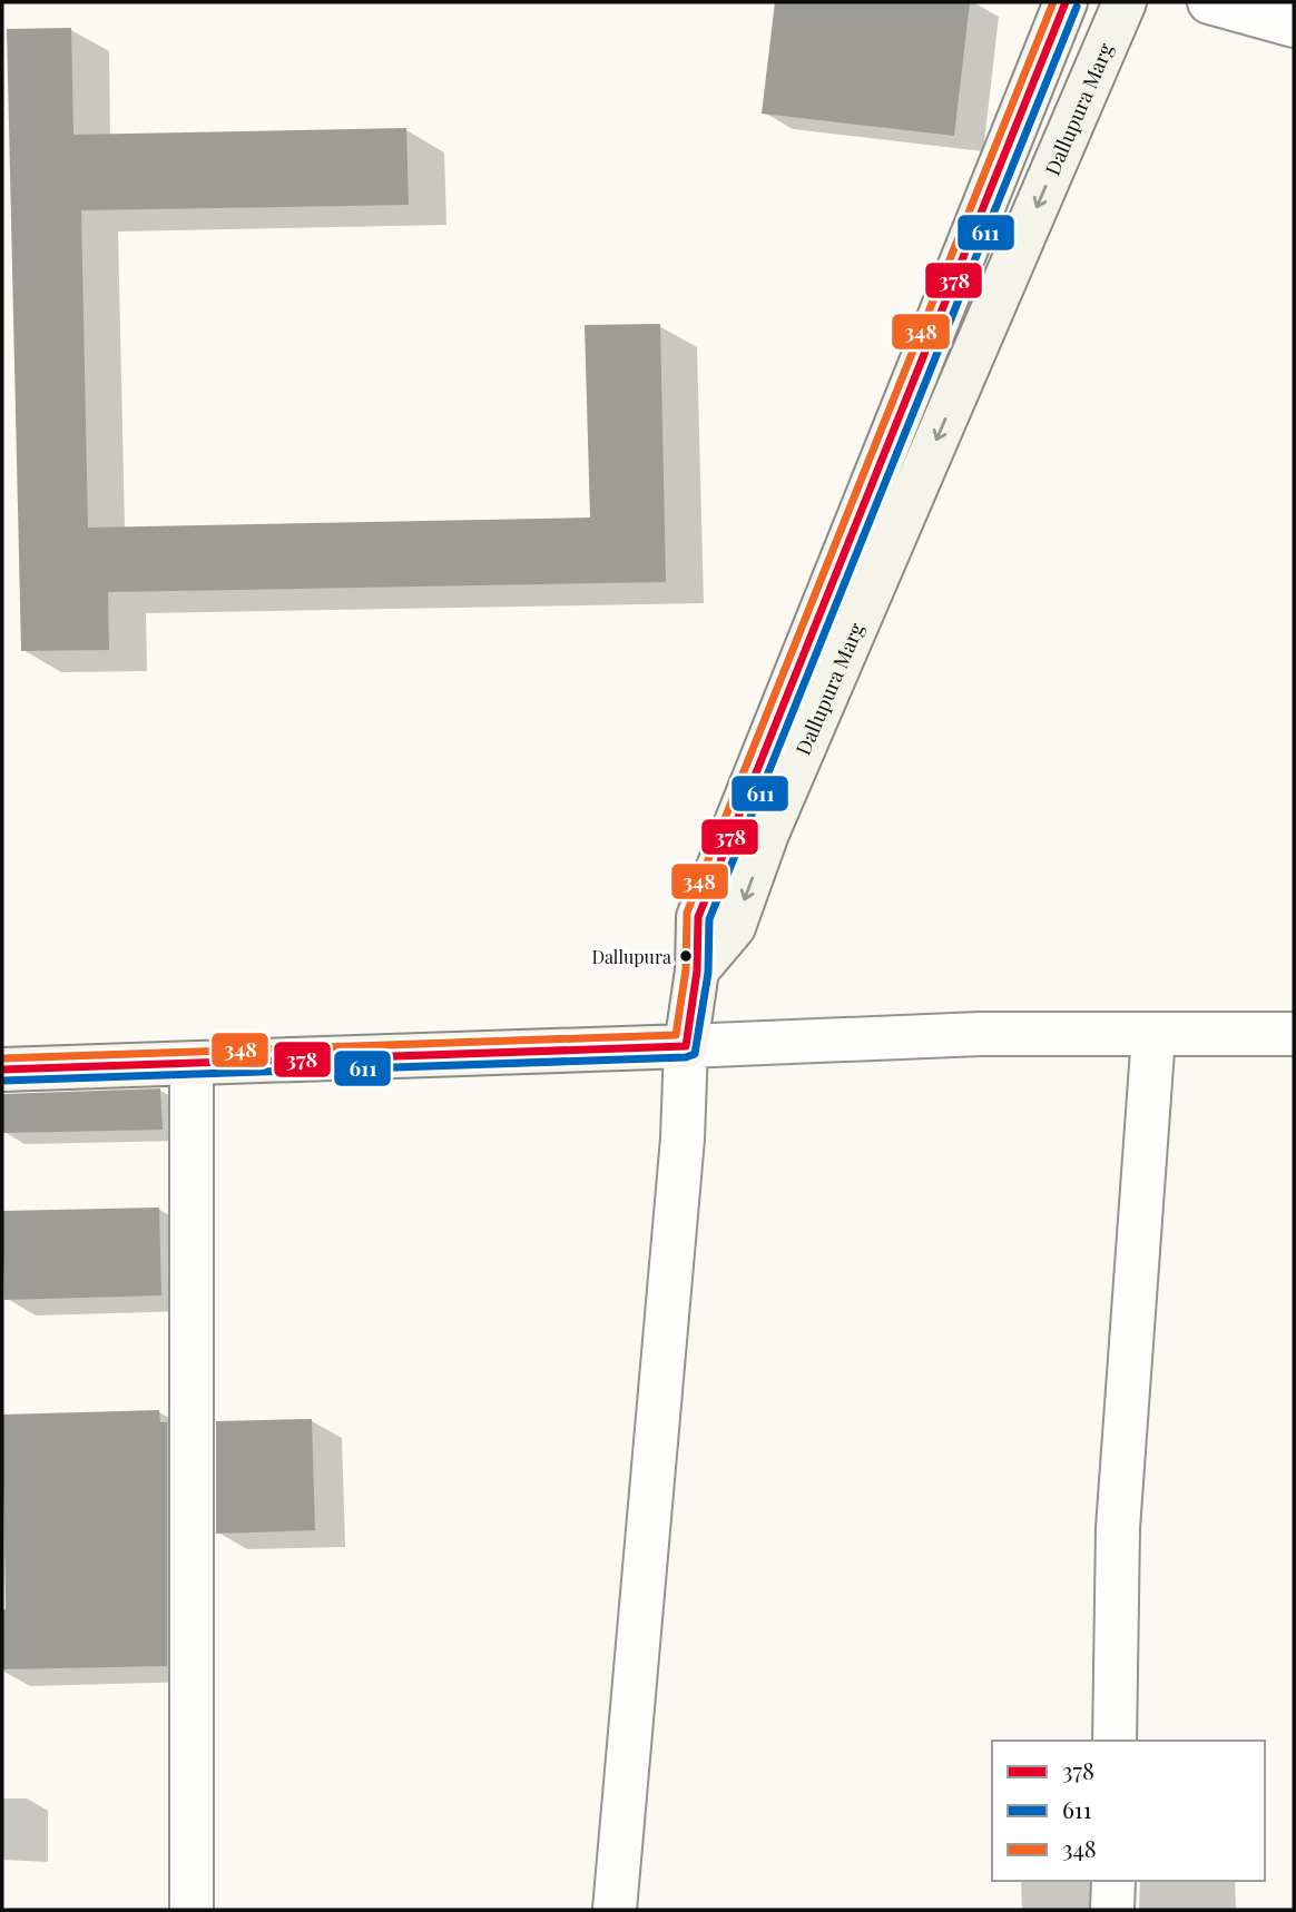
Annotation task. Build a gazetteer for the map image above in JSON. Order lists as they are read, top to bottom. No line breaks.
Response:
{"streets":{"main road":["Dallupura Marg"]},"places":["Dallupura"],"lines":["transit line 378","transit line 348","transit line 611"],"legend":["378","611","348"]}
